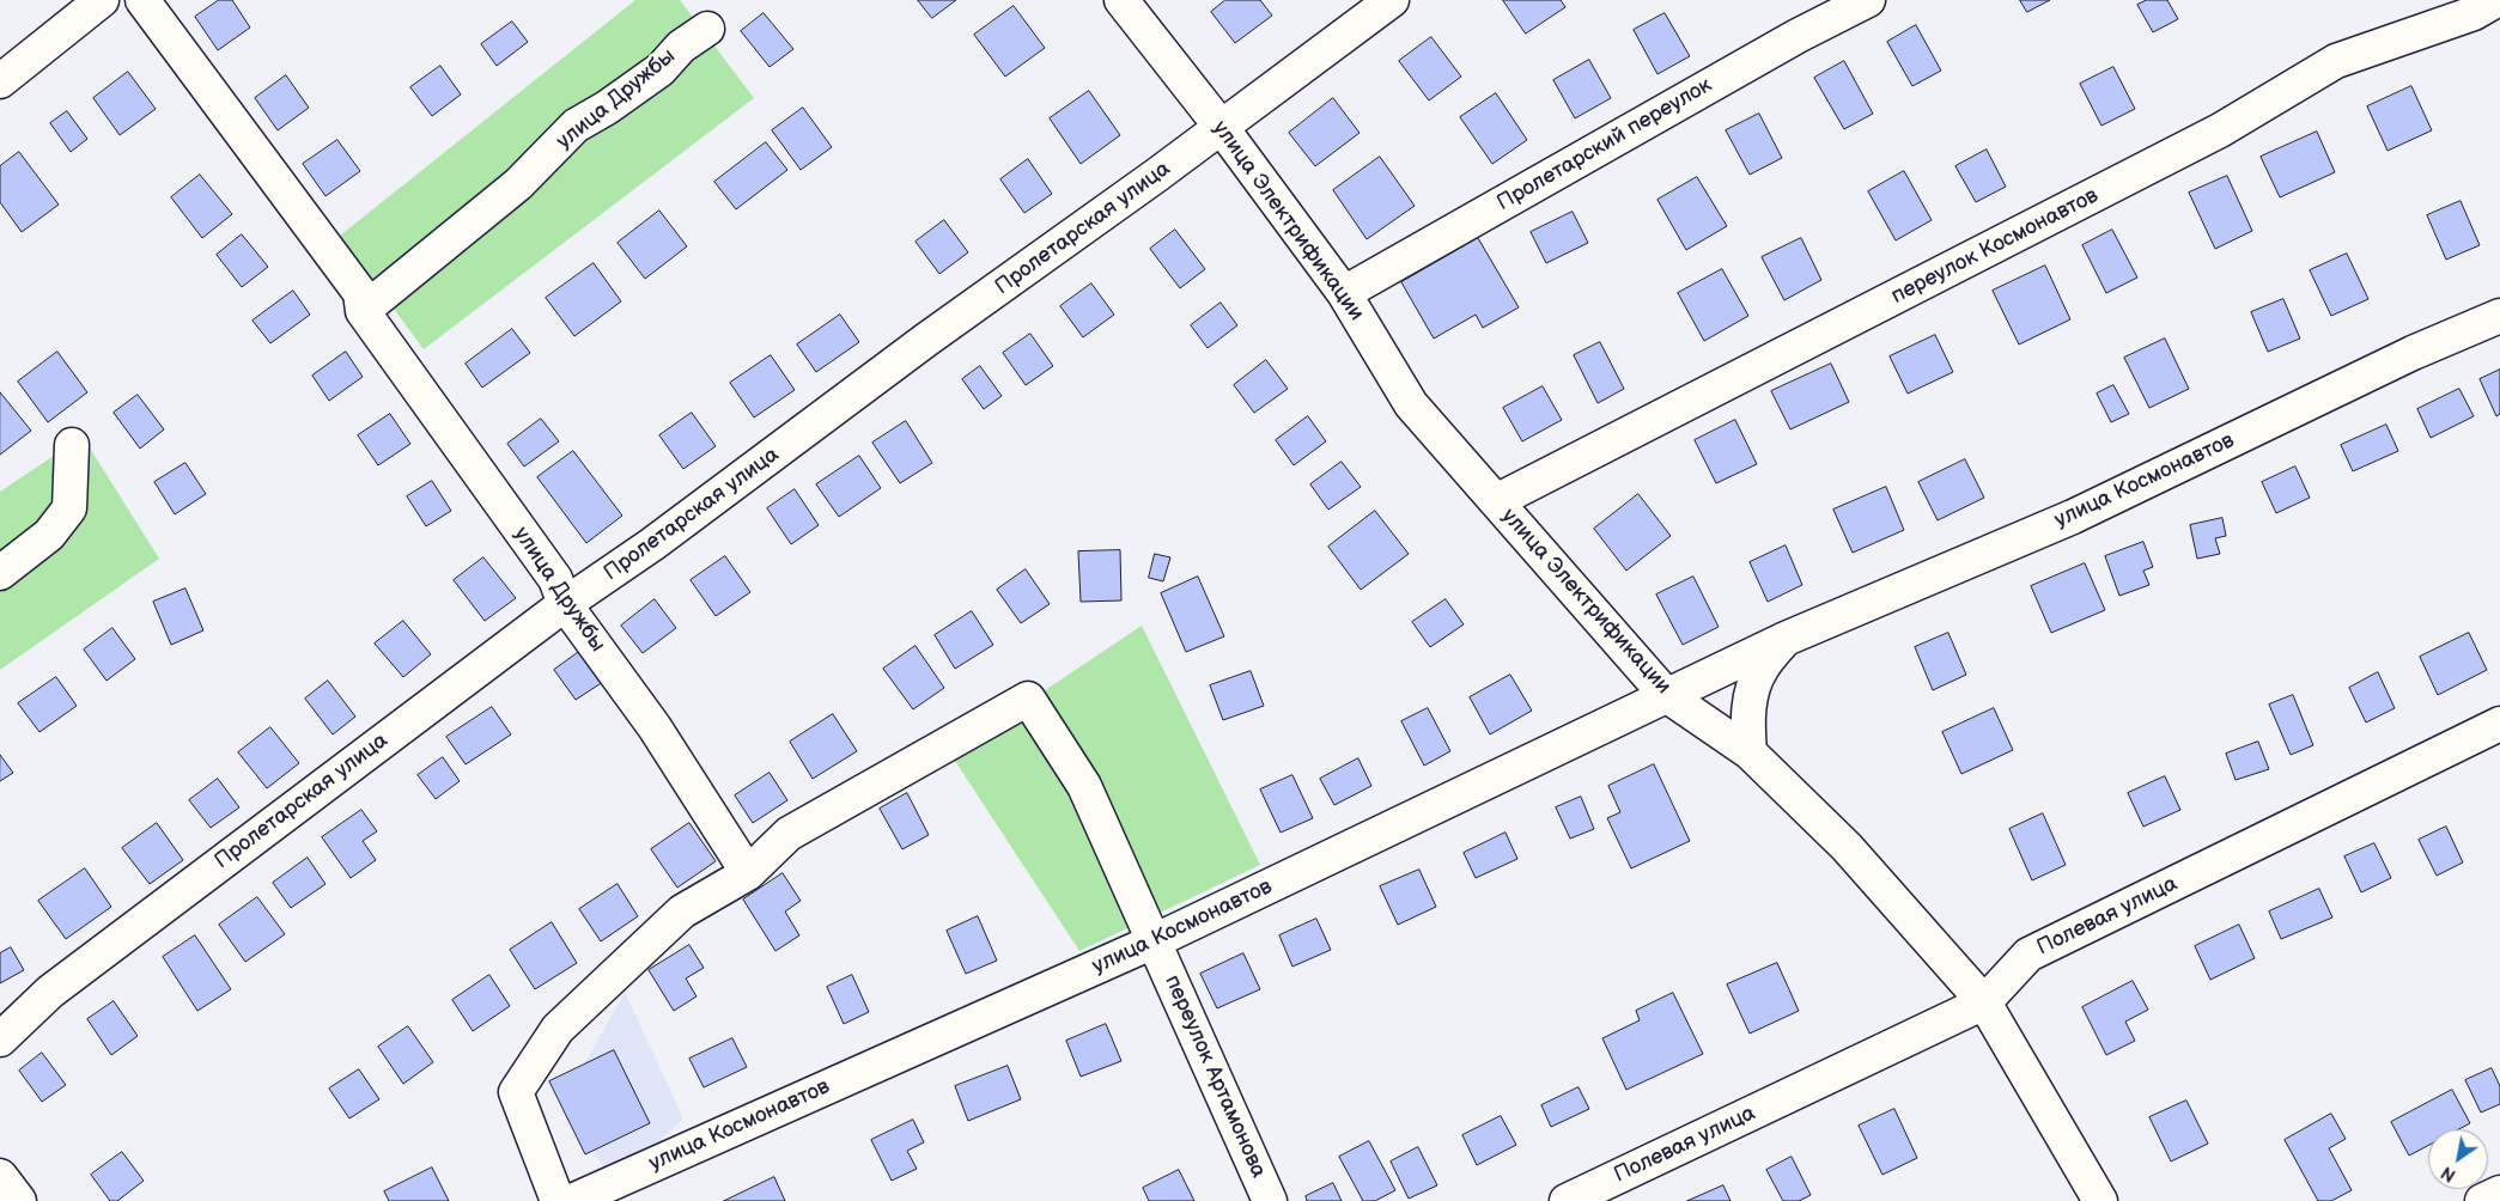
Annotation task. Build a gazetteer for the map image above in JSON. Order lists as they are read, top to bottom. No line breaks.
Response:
{"streets":{"street":["улица Дружбы","Пролетарский переулок","улица Электрификации","Пролетарская улица","переулок Космонавтов","улица Космонавтов","Полевая улица","переулок Артамонова"]},"crossings":[["улица Дружбы","Пролетарская улица"],["улица Дружбы","переулок Артамонова"],["Пролетарский переулок","улица Электрификации"],["улица Электрификации","Пролетарская улица"],["улица Электрификации","переулок Космонавтов"],["улица Электрификации","улица Космонавтов"],["улица Электрификации","Полевая улица"],["улица Космонавтов","переулок Артамонова"]],"north":"bottom left"}
